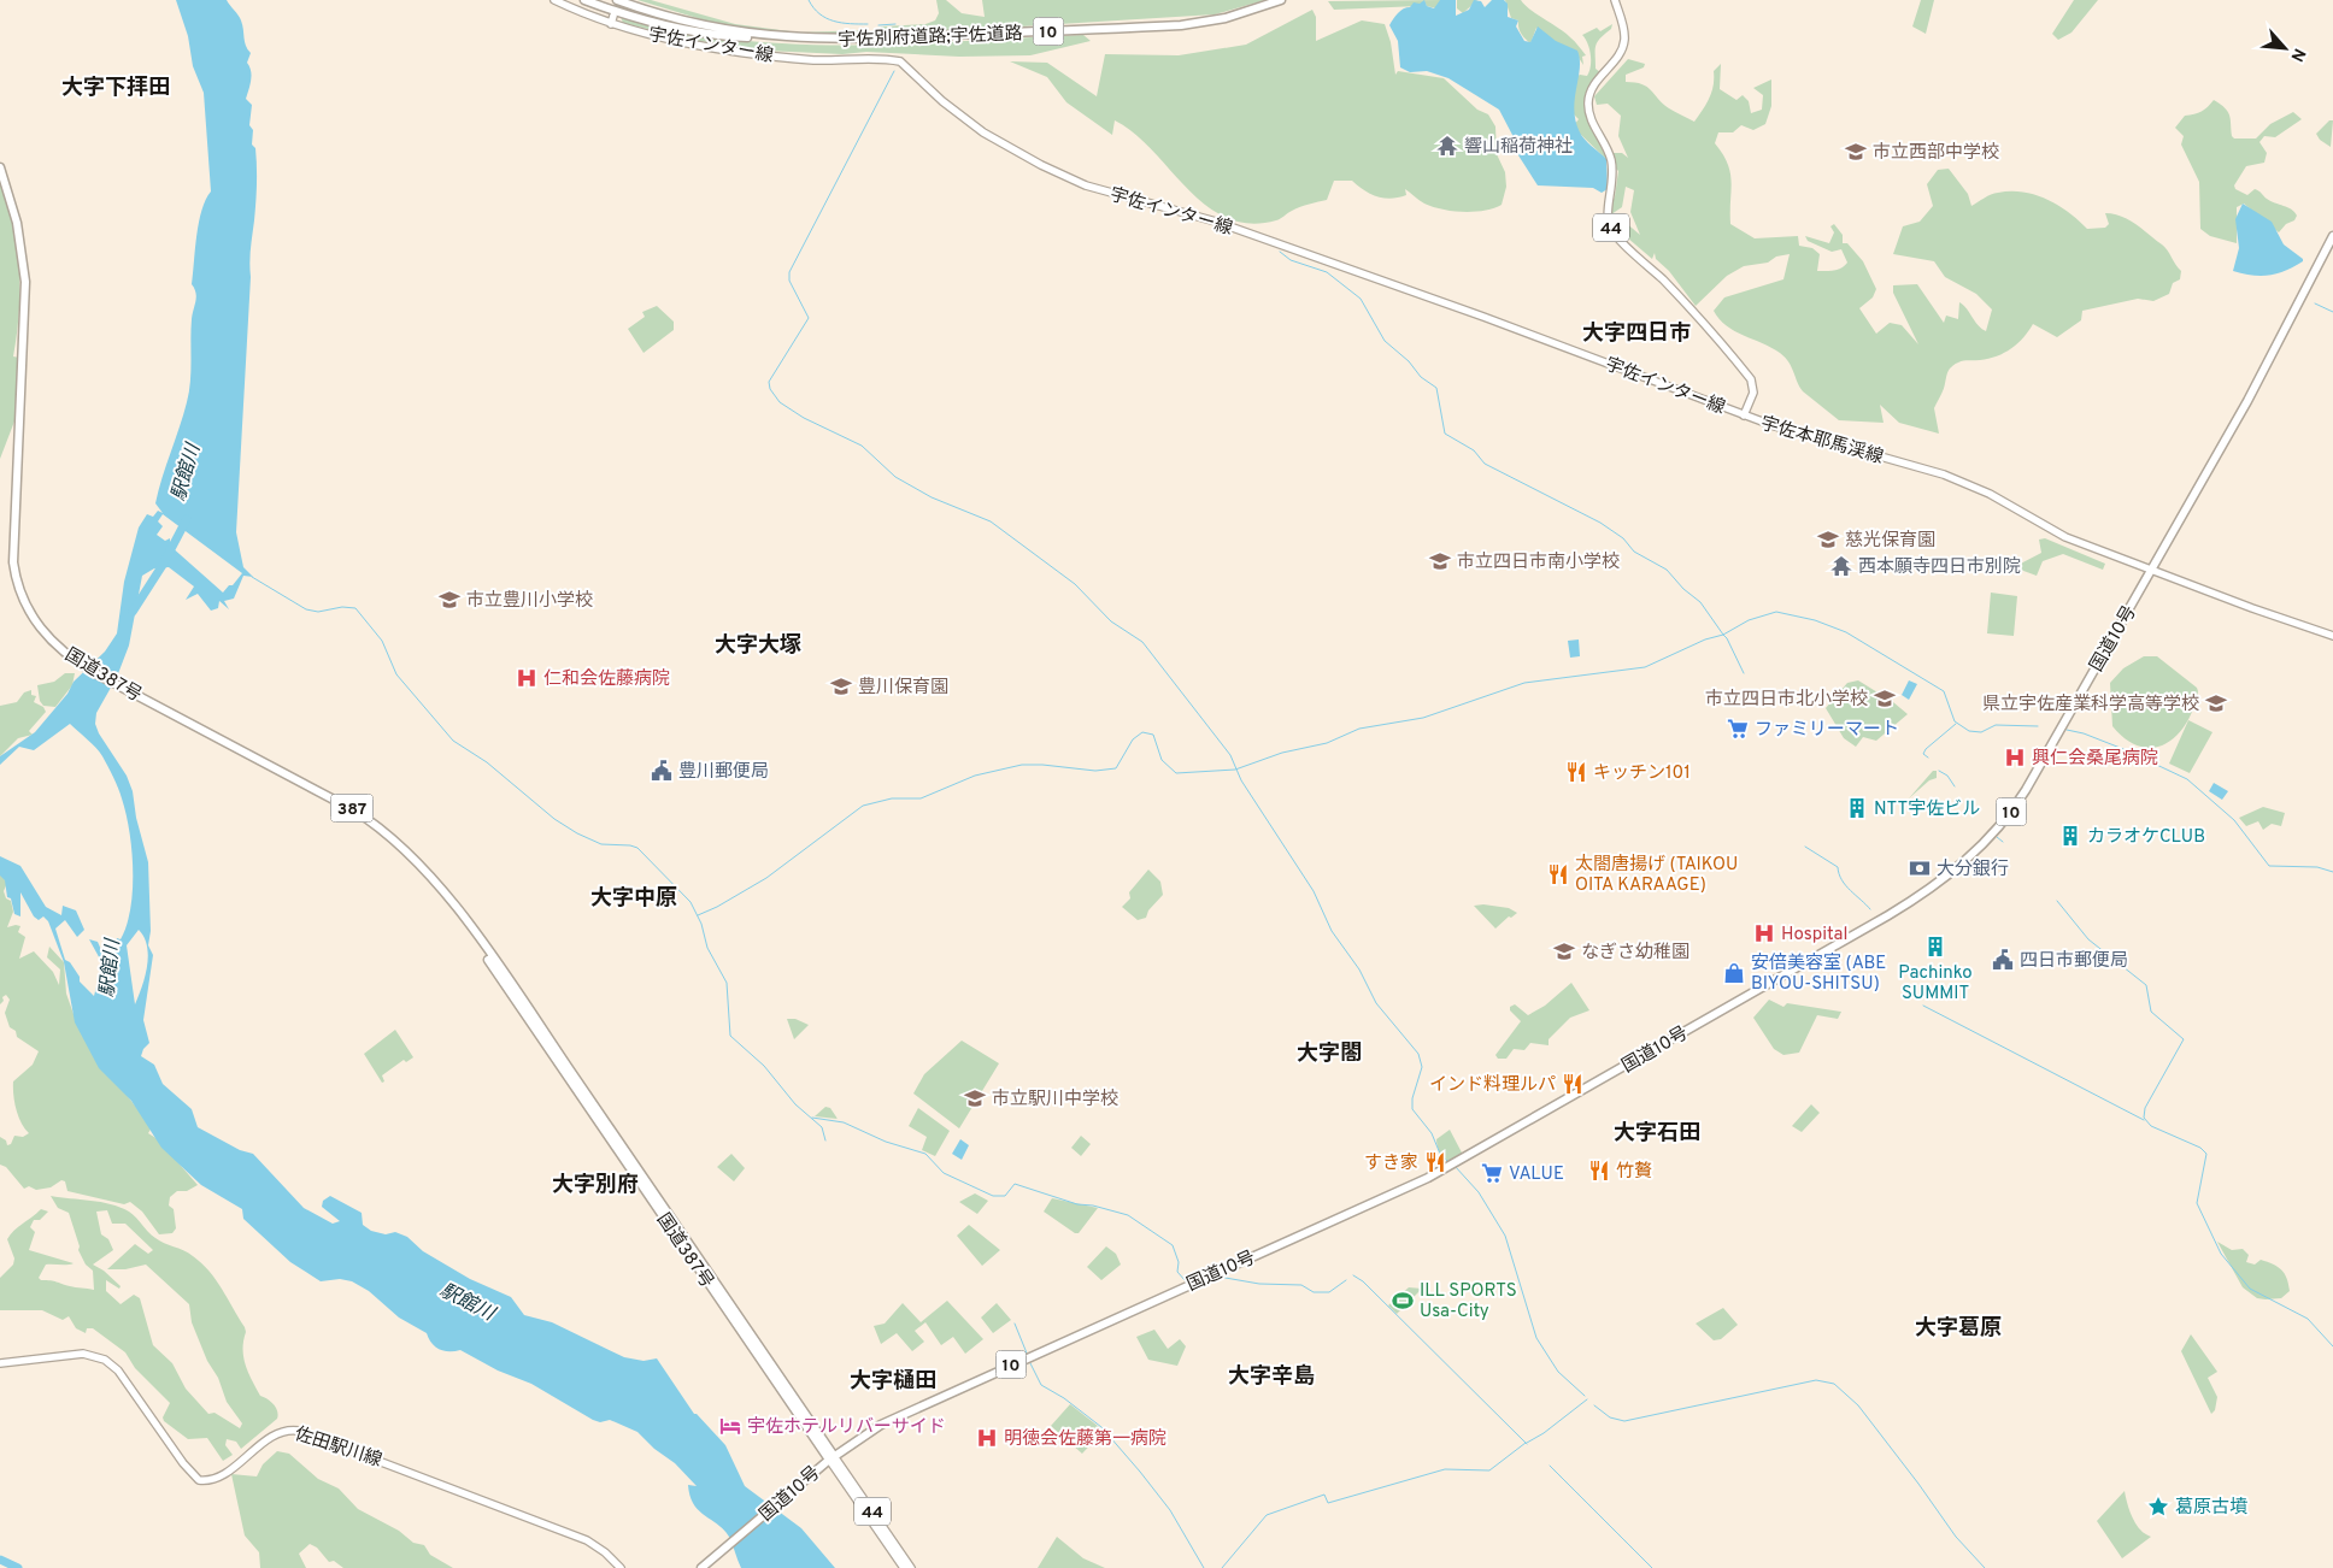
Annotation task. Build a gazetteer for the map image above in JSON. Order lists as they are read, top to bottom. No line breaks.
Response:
{"streets":{"highway":["10","宇佐別府道路;宇佐道路","国道10号","国道387号","387"],"main road":["宇佐インター線","44","宇佐本耶馬渓線","佐田駅川線"]},"crossings":[["宇佐インター線","宇佐本耶馬渓線"],["44","国道10号"],["44","国道387号"],["宇佐本耶馬渓線","国道10号"],["国道10号","国道387号"]],"districts":["大字下拝田","大字四日市","大字大塚","大字中原","大字閤","大字石田","大字別府","大字葛原","大字辛島","大字樋田"],"water":["駅館川"],"places":{"temple":["響山稲荷神社","西本願寺四日市別院"],"school or university":["市立西部中学校","慈光保育園","市立四日市南小学校","市立豊川小学校","豊川保育園","市立四日市北小学校","県立宇佐産業科学高等学校","なぎさ幼稚園","市立駅川中学校"],"hospital":["仁和会佐藤病院","興仁会桑尾病院","Hospital","明徳会佐藤第一病院"],"supermarket":["ファミリーマート","VALUE"],"public building":["豊川郵便局","四日市郵便局"],"restaurant":["キッチン101","太閤唐揚げ (TAIKOU OITA KARAAGE)","インド料理ルパ","すき家","竹贅"],"building":["NTT宇佐ビル","カラオケCLUB","Pachinko SUMMIT"],"bank":["大分銀行"],"shop":["安倍美容室 (ABE BIYOU-SHITSU)"],"sports":["ILL SPORTS Usa-City"],"hotel":["宇佐ホテルリバーサイド"],"place":["葛原古墳"]},"north":"bottom right"}
